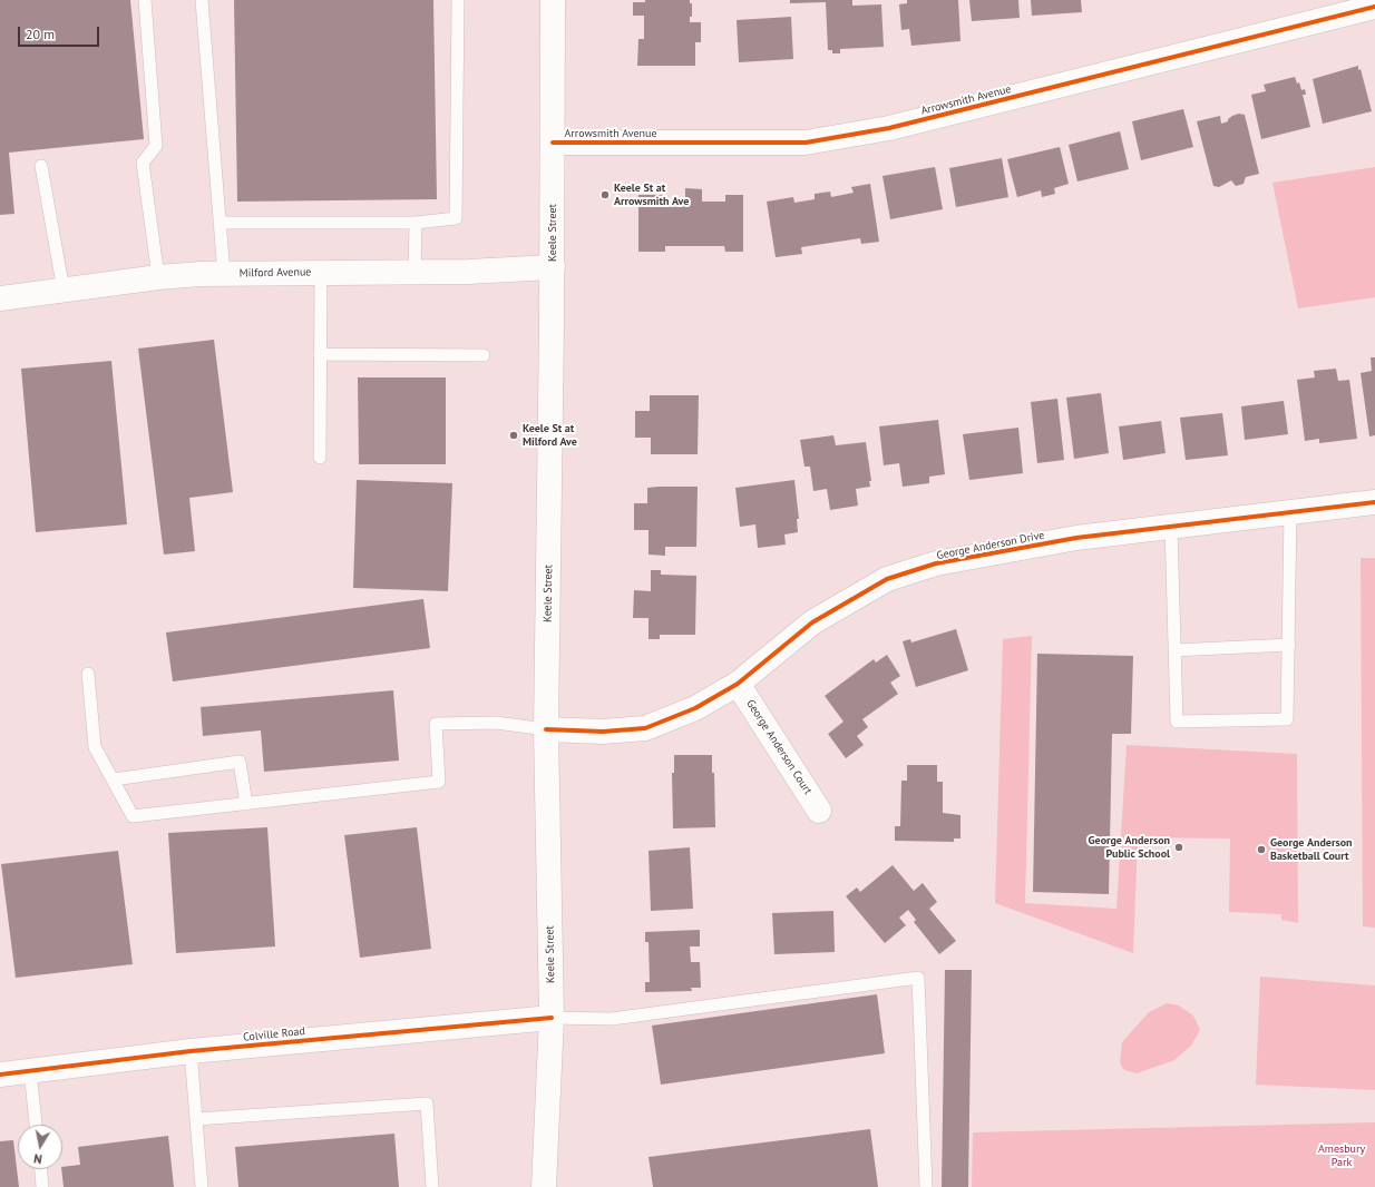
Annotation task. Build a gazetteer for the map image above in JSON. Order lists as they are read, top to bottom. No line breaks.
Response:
{"streets":{"street":["Arrowsmith Avenue","Keele Street","Milford Avenue","George Anderson Drive","George Anderson Court","Colville Road"]},"crossings":[["Arrowsmith Avenue","Keele Street"],["Keele Street","Milford Avenue"],["Keele Street","George Anderson Drive"],["Keele Street","Colville Road"],["George Anderson Drive","George Anderson Court"]],"parks":["Amesbury Park"],"places":["Keele St at Arrowsmith Ave","Keele St at Milford Ave","George Anderson Public School","George Anderson Basketball Court"],"scale_bar":"20 m","north":"bottom"}
